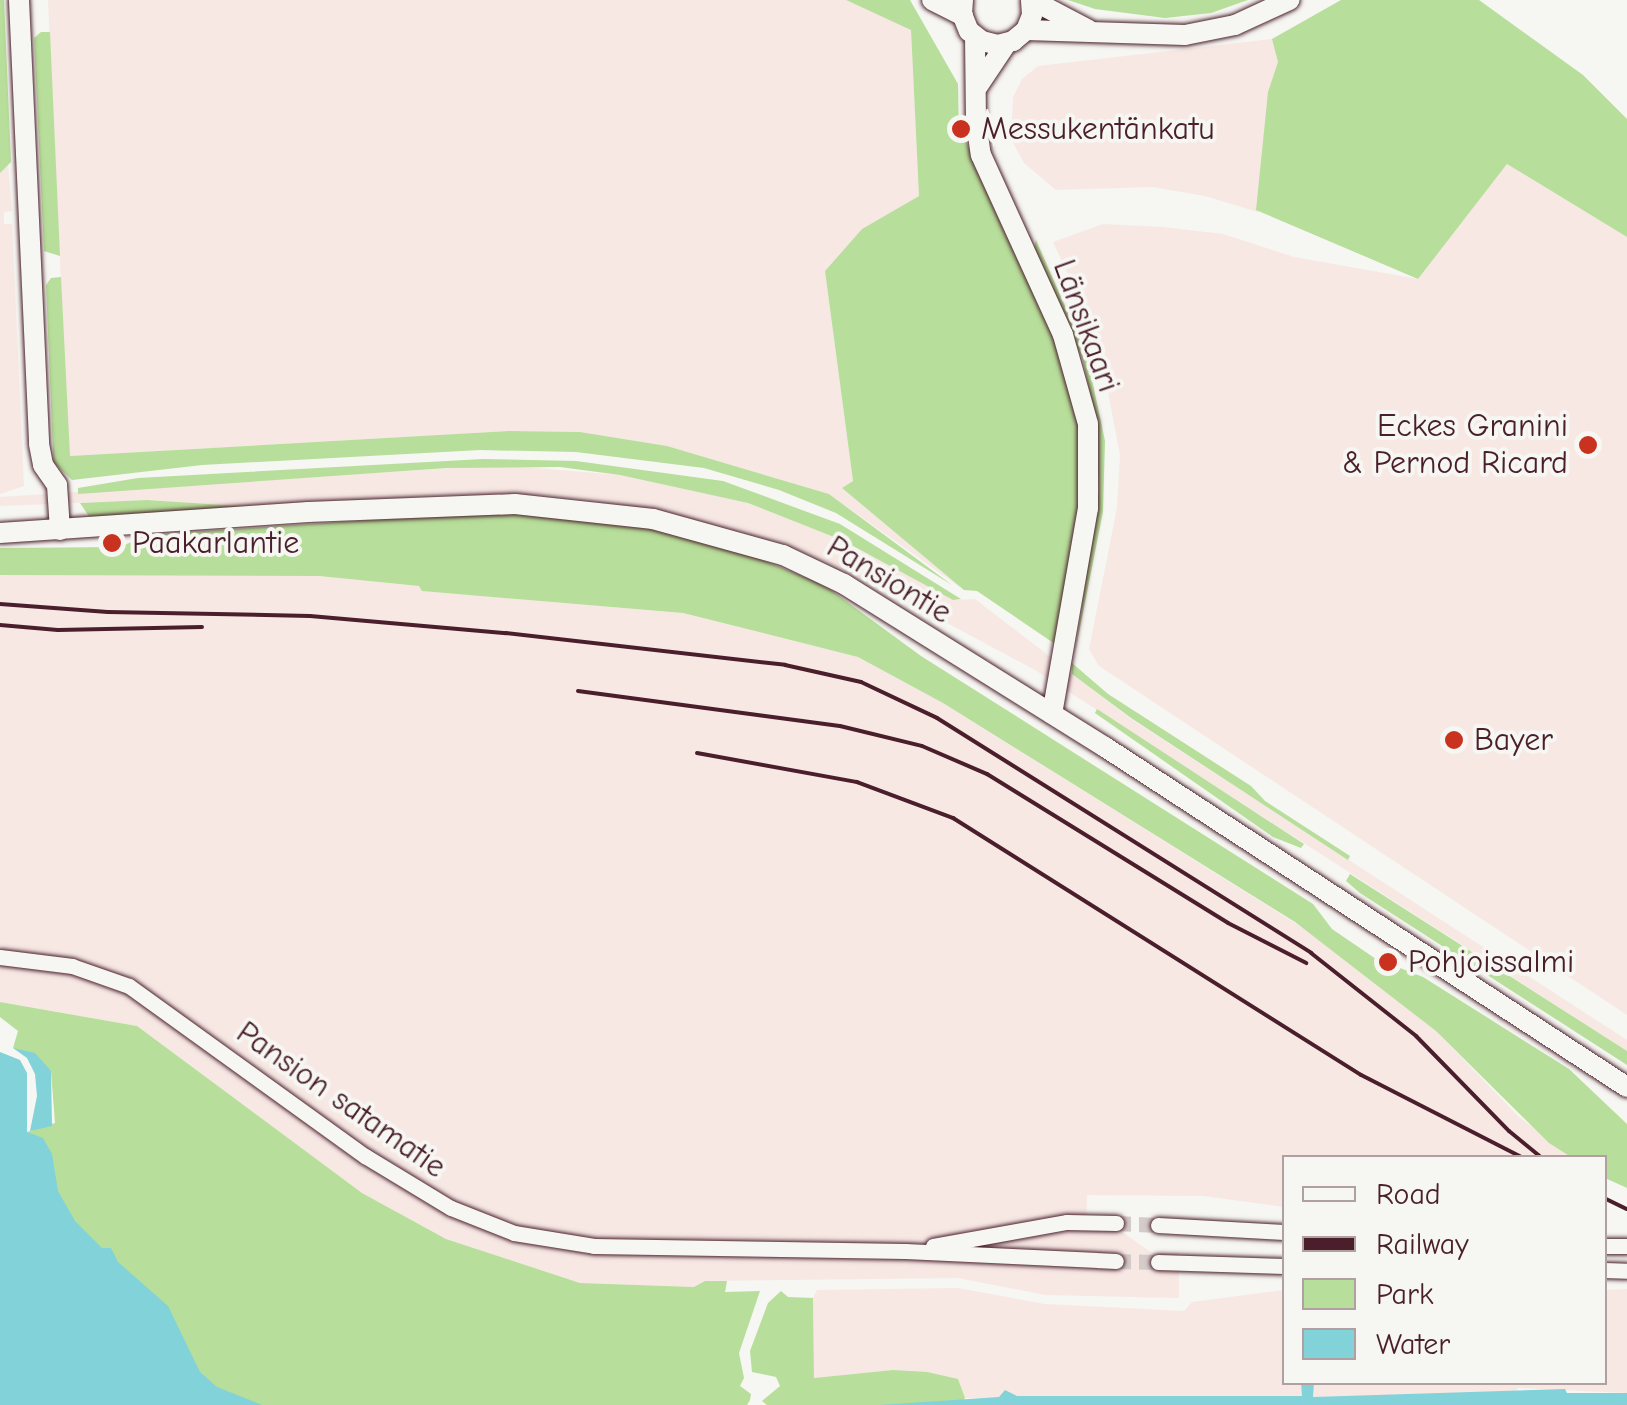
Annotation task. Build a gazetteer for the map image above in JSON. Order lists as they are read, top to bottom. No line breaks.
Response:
{"streets":{"street":["Länsikaari","Pansiontie","Pansion satamatie"]},"crossings":[["Länsikaari","Pansiontie"]],"places":["Messukentänkatu","Eckes Granini & Pernod Ricard","Paakarlantie","Bayer","Pohjoissalmi"],"legend":["Road","Railway","Park","Water"]}
